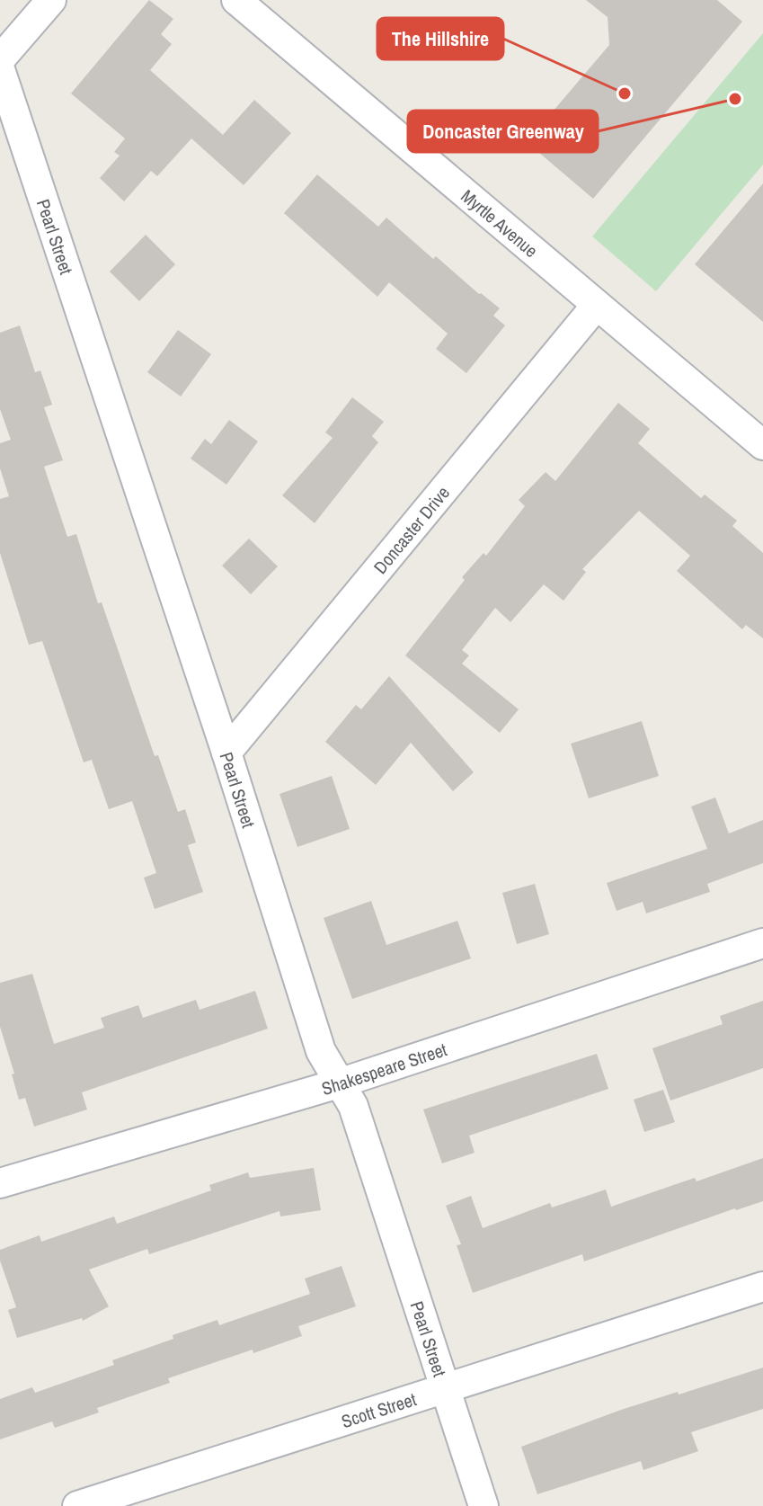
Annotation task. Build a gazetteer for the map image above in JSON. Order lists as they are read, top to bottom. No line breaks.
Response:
{"streets":{"street":["Myrtle Avenue","Pearl Street","Doncaster Drive","Shakespeare Street","Scott Street"]},"crossings":[["Myrtle Avenue","Doncaster Drive"],["Pearl Street","Doncaster Drive"],["Pearl Street","Shakespeare Street"],["Pearl Street","Scott Street"]],"places":["The Hillshire","Doncaster Greenway"]}
